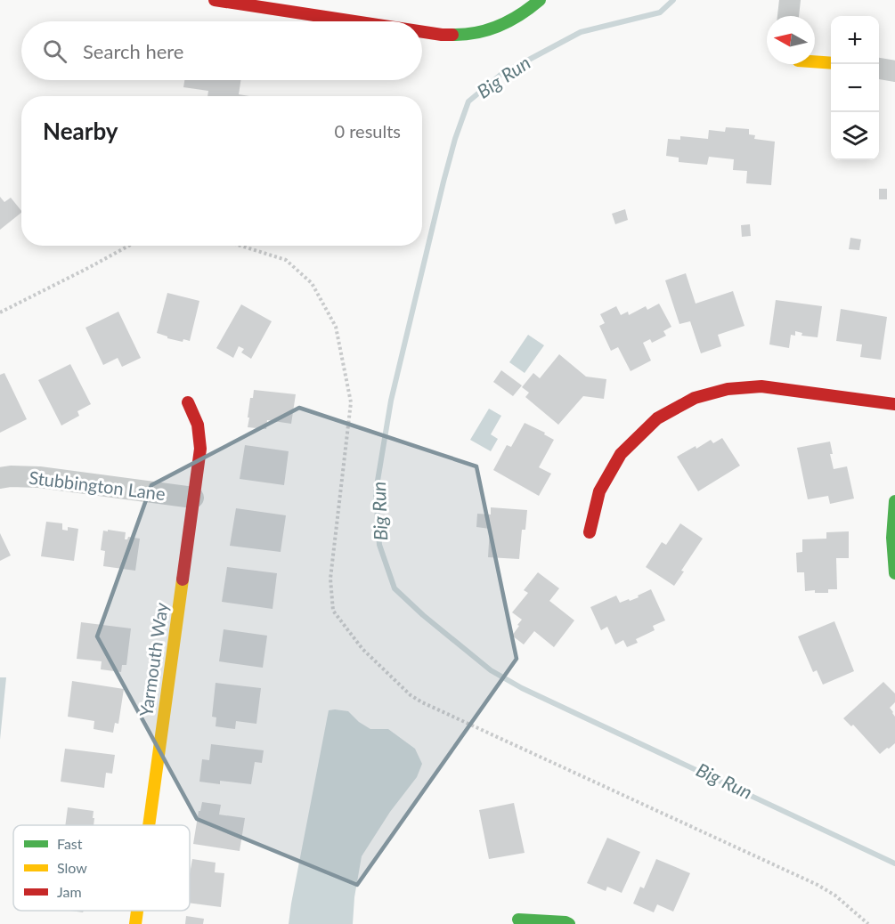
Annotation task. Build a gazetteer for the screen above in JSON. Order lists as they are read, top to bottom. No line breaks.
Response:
{"streets":{"street":["Stubbington Lane","Yarmouth Way"]},"crossings":[["Stubbington Lane","Yarmouth Way"]],"water":["Big Run"],"legend":["Fast","Slow","Jam"],"north":"left","page":{"map_buttons":["+","−"],"search":"Search here","heading":["Nearby","0 results"]}}
